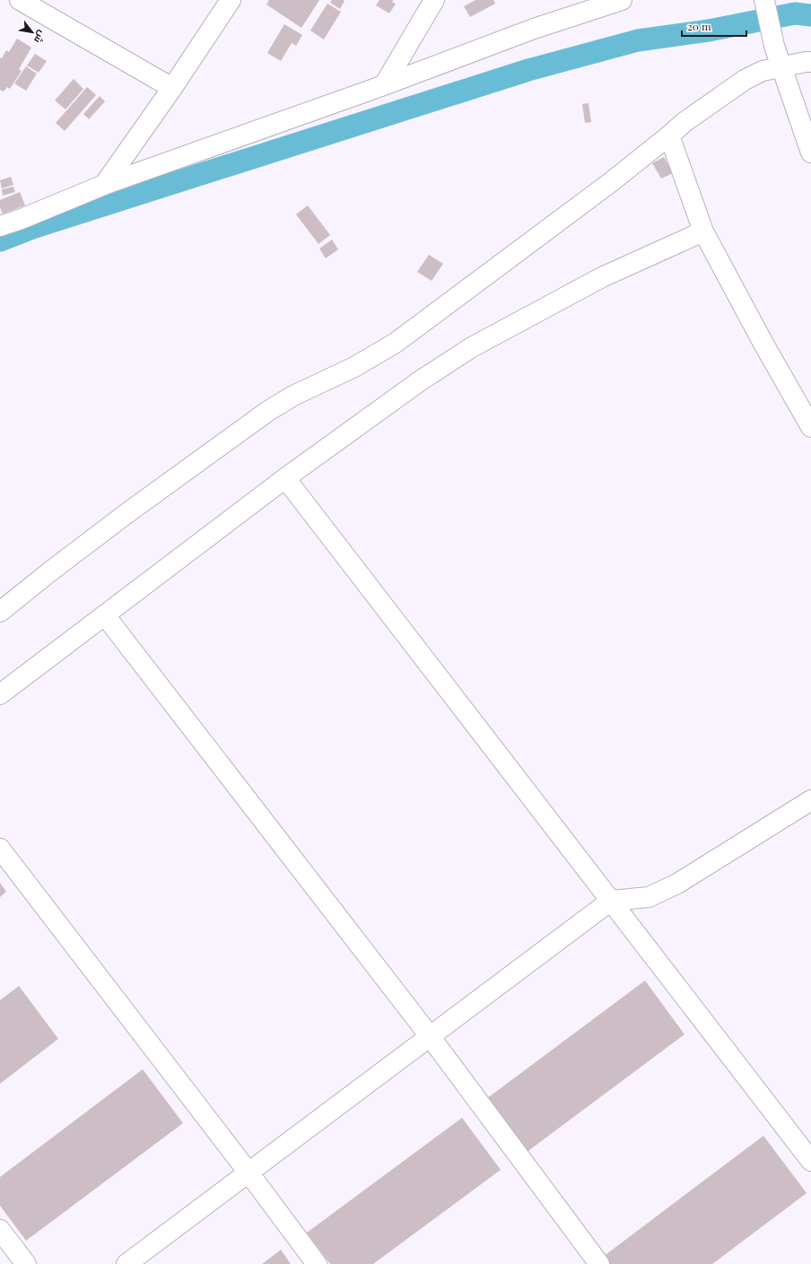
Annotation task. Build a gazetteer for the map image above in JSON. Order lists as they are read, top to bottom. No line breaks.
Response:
{"scale_bar":"20 m","north":"bottom right"}
